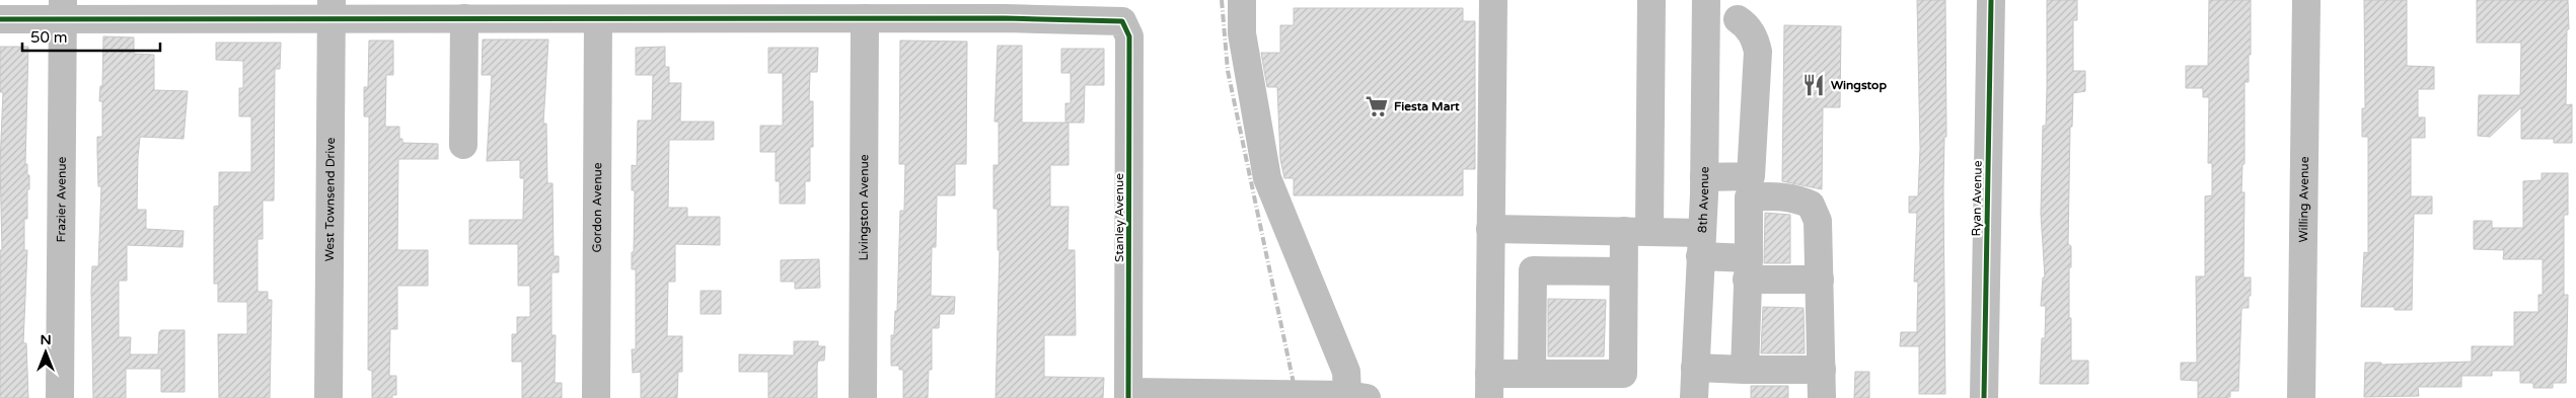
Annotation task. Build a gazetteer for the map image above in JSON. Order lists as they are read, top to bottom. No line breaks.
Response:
{"streets":{"street":["Frazier Avenue","West Townsend Drive","Ryan Avenue","Willing Avenue","8th Avenue","Gordon Avenue","Livingston Avenue","Stanley Avenue"]},"places":{"restaurant":["Wingstop"],"supermarket":["Fiesta Mart"]},"scale_bar":"50 m","north":"top"}
